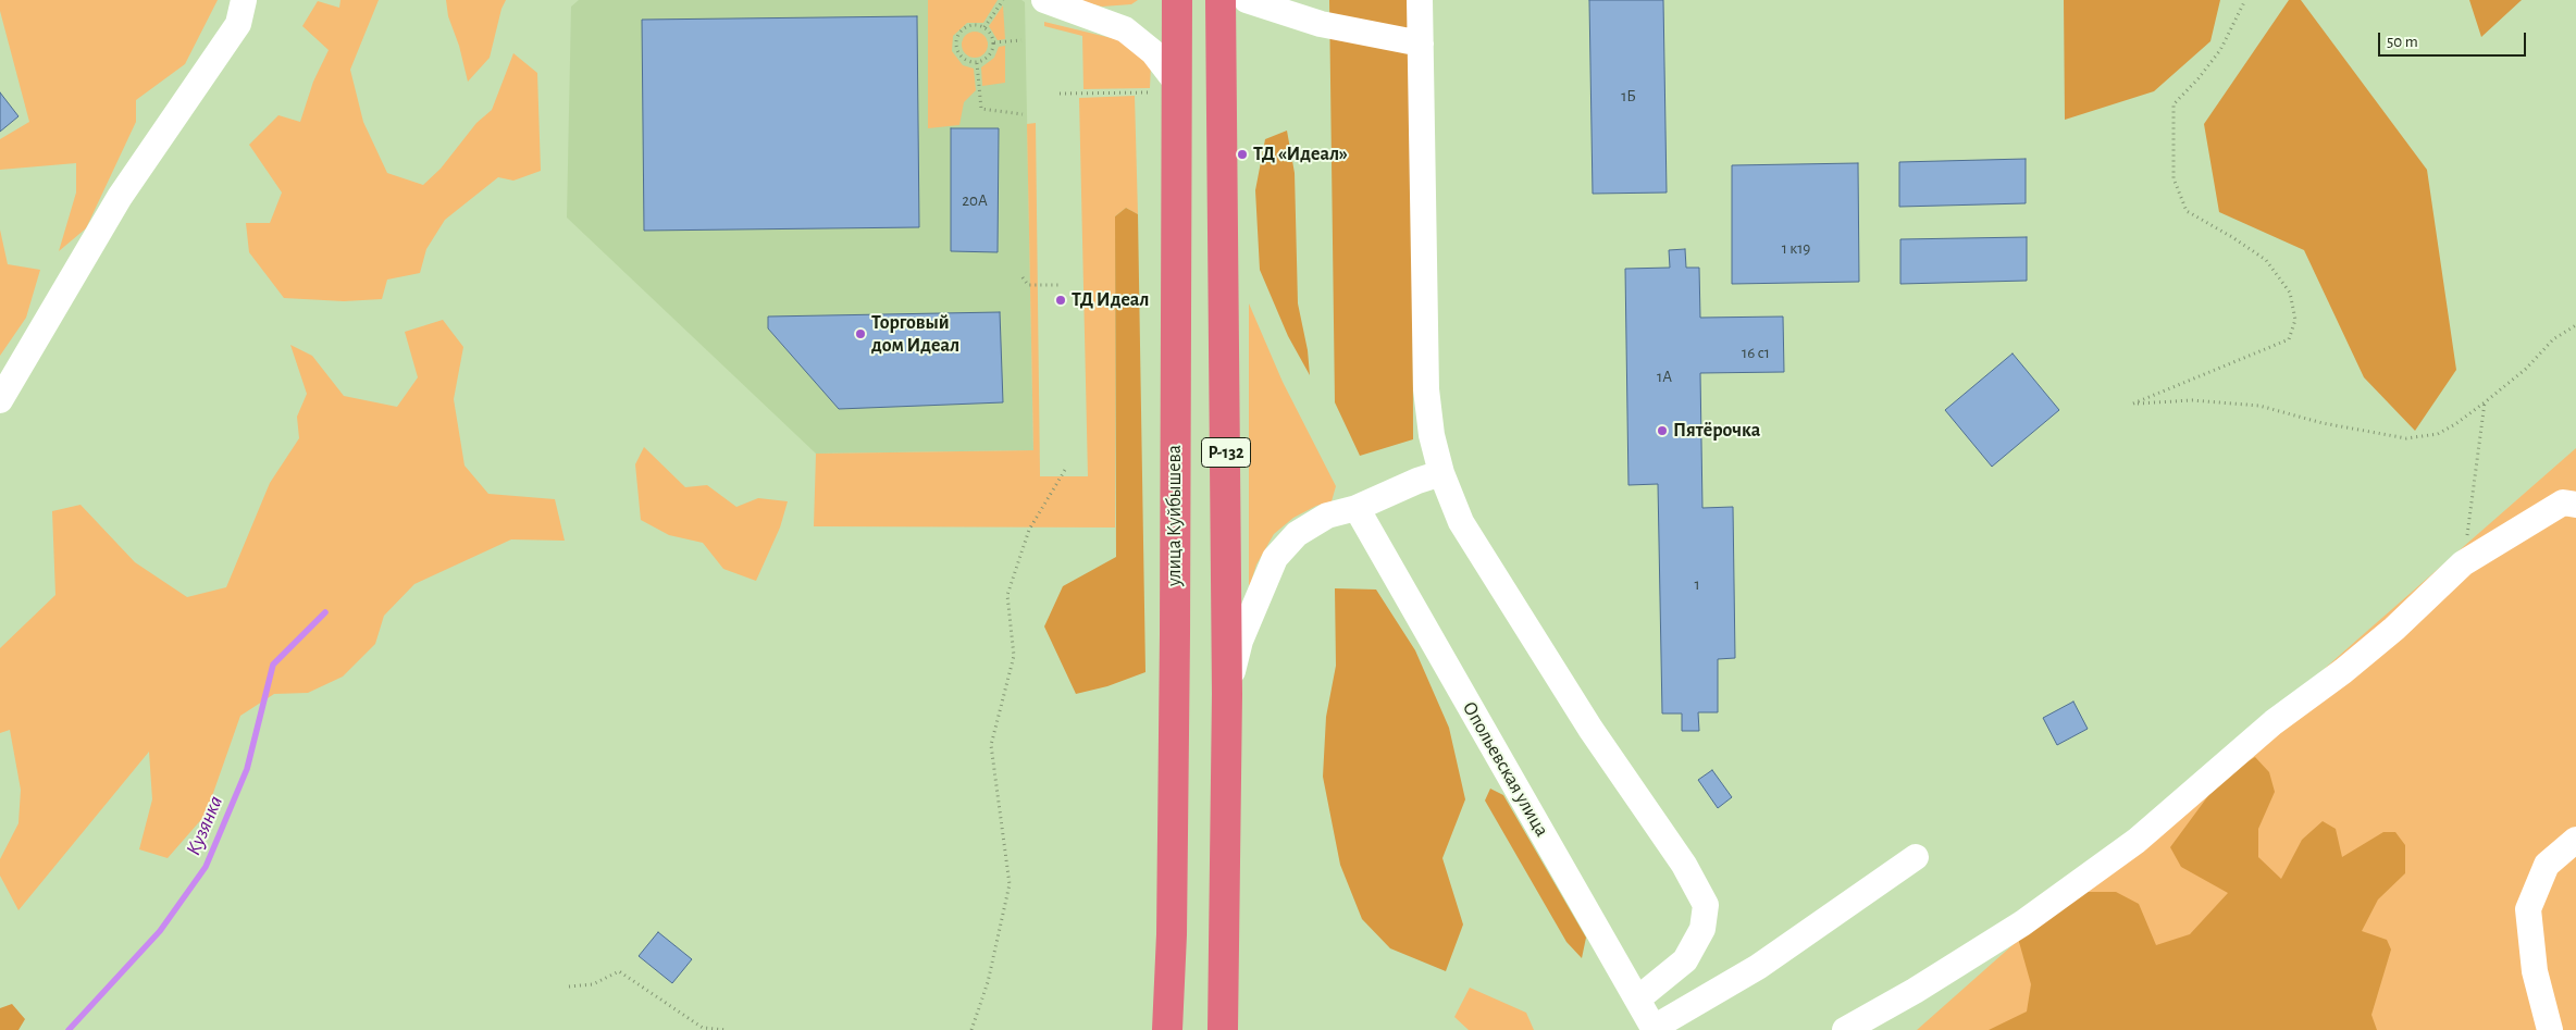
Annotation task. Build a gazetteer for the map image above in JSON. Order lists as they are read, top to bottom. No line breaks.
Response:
{"streets":{"highway":["Р-132","улица Куйбышева"],"street":["Опольевская улица"]},"water":["Кузянка"],"places":["ТД «Идеал»","ТД Идеал","Торговый дом Идеал","Пятёрочка"],"house_numbers":["1Б","20А","1 к19","16 с1","1А","1"],"scale_bar":"50 m"}
